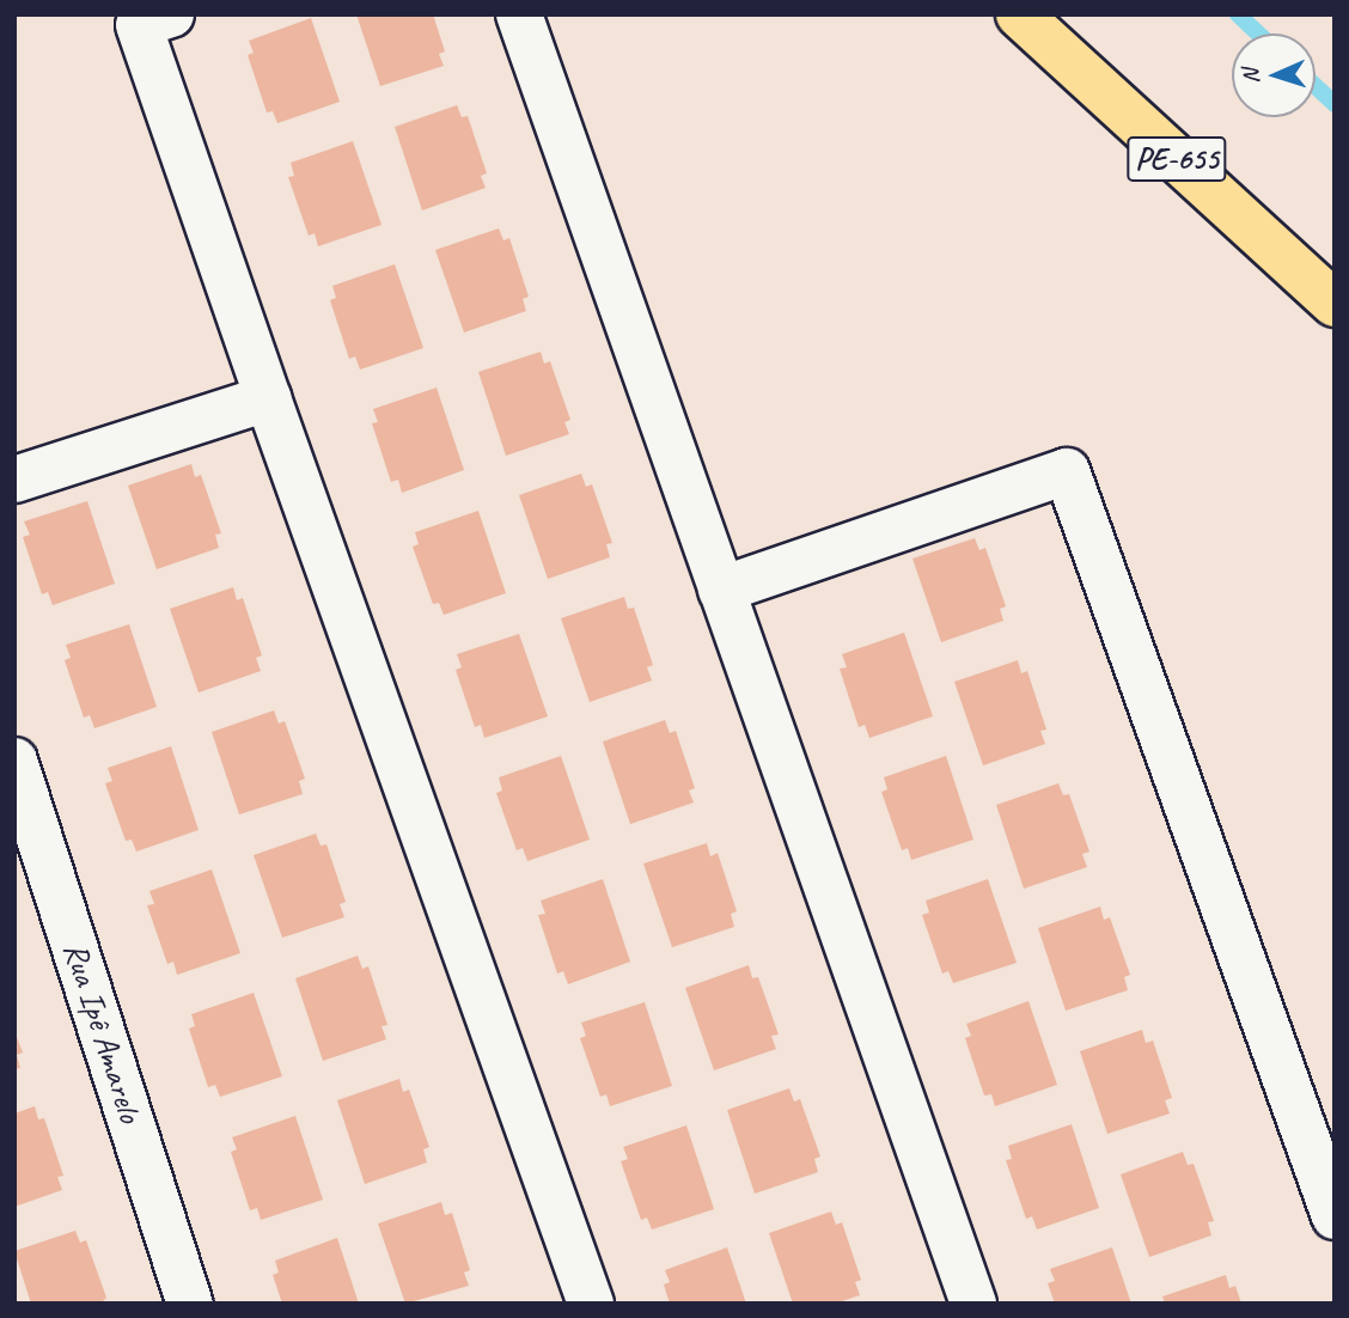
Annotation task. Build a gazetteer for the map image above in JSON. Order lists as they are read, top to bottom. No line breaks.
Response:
{"streets":{"main road":["PE-655"],"street":["Rua Ipê Amarelo"]},"north":"left"}
